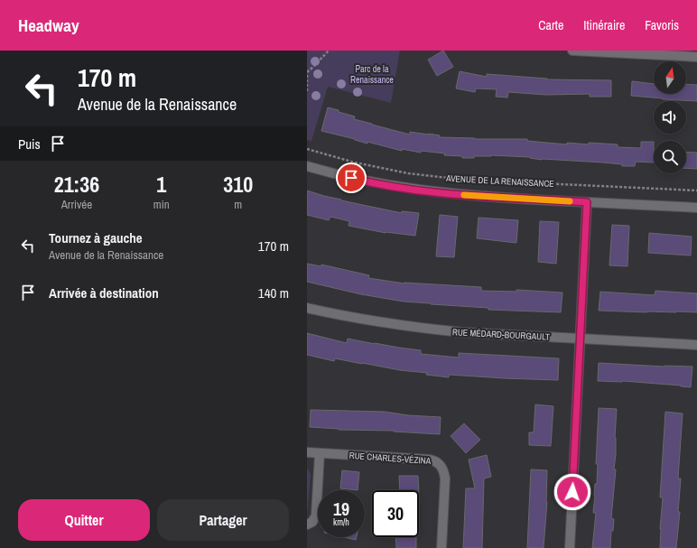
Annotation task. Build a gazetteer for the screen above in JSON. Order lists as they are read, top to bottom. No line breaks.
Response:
{"streets":{"street":["AVENUE DE LA RENAISSANCE","RUE MÉDARD-BOURGAULT","RUE CHARLES-VÉZINA"]},"parks":["Parc de la Renaissance"],"north":"top","page":{"header":"Headway","nav":["Carte","Itinéraire","Favoris"],"turn":["170 m","Avenue de la Renaissance"],"then":"Puis","eta":["21:36","Arrivée","1","min","310","m"],"list":[{"name":"Tournez à gauche","note":"Avenue de la Renaissance","value":"170 m"},{"name":"Arrivée à destination","value":"140 m"}],"speed":"19 km/h","limit":"30","buttons":["Quitter","Partager"]}}
